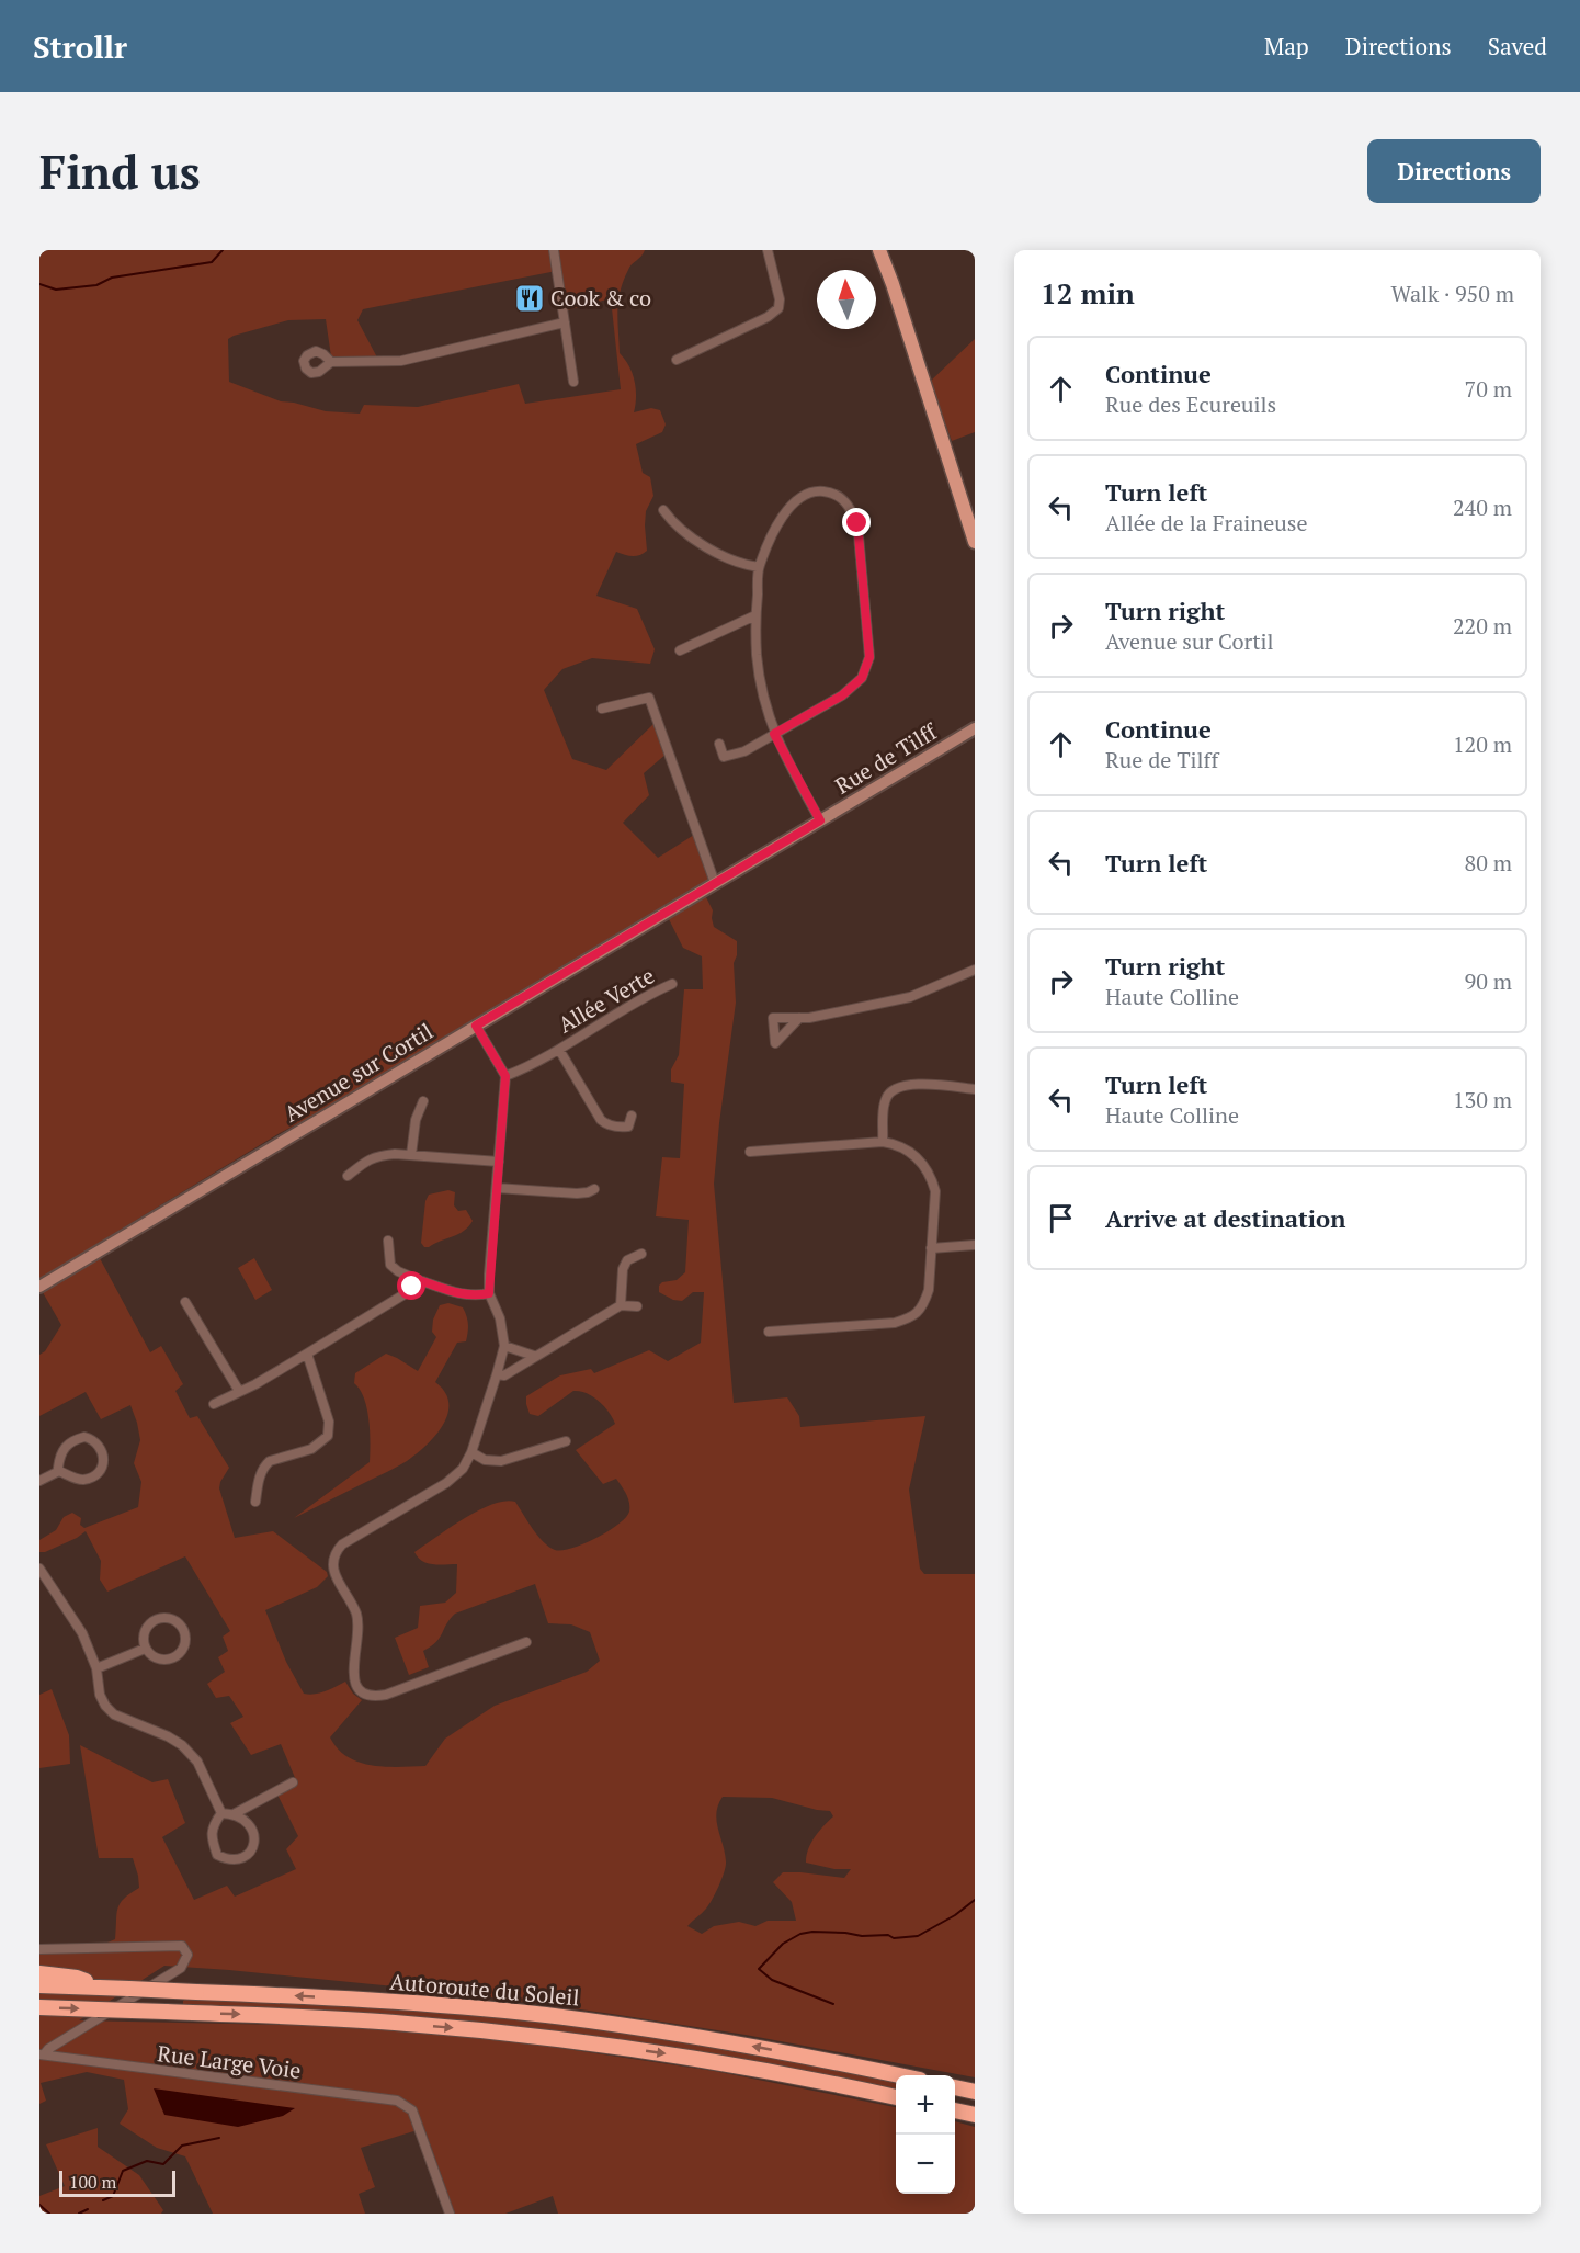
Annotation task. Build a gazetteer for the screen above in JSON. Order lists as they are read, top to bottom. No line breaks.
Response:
{"streets":{"highway":["Autoroute du Soleil"],"main road":["Rue de Tilff","Avenue sur Cortil"],"street":["Allée Verte","Rue Large Voie"]},"crossings":[["Rue de Tilff","Avenue sur Cortil"]],"places":{"restaurant":["Cook & co"]},"scale_bar":"100 m","north":"top","page":{"header":"Strollr","nav":["Map","Directions","Saved"],"buttons":"Directions","title":"Find us","heading":["12 min","Walk · 950 m"],"list":[["Continue","Rue des Ecureuils","70 m"],["Turn left","Allée de la Fraineuse","240 m"],["Turn right","Avenue sur Cortil","220 m"],["Continue","Rue de Tilff","120 m"],["Turn left","80 m"],["Turn right","Haute Colline","90 m"],["Turn left","Haute Colline","130 m"],"Arrive at destination"],"map_buttons":["+","−"],"scale":"100 m"}}
